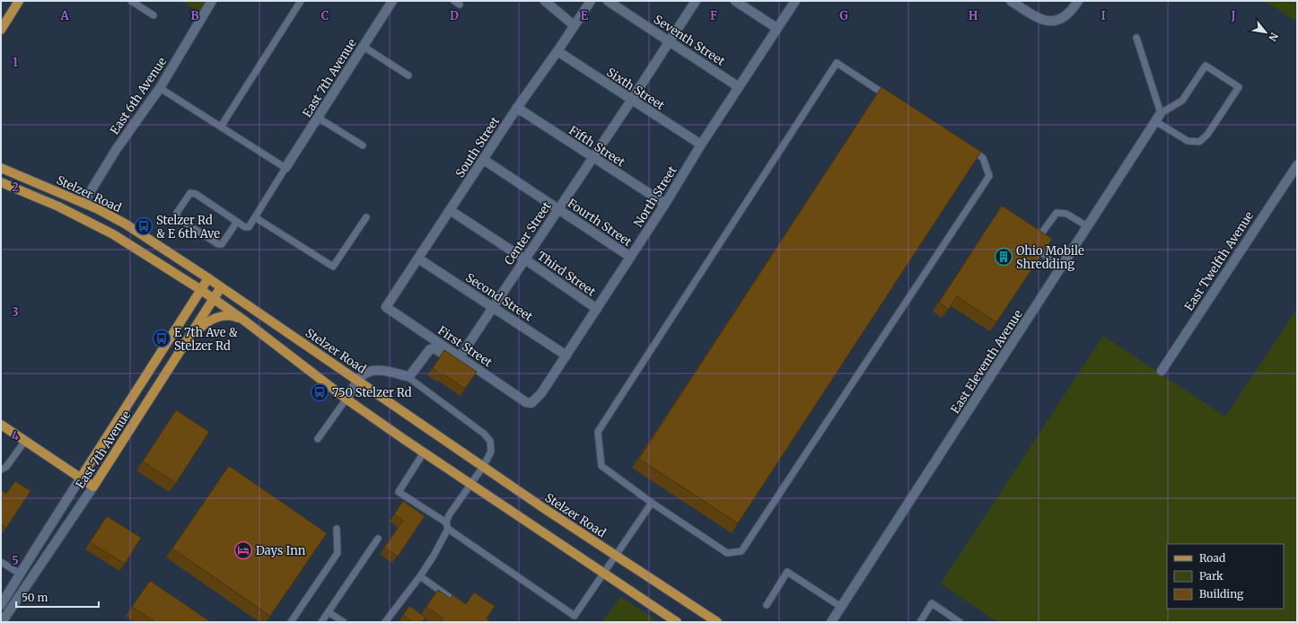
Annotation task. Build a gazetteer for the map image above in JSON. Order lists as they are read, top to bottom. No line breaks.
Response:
{"streets":{"main road":["East 7th Avenue","Stelzer Road"],"street":["Seventh Street","Sixth Street","East 6th Avenue","Fifth Street","South Street","North Street","Fourth Street","Center Street","East Twelfth Avenue","Third Street","Second Street","First Street","East Eleventh Avenue"]},"crossings":[["Seventh Street","North Street"],["Seventh Street","Center Street"],["East 7th Avenue","Stelzer Road"],["Sixth Street","South Street"],["Sixth Street","North Street"],["Sixth Street","Center Street"],["East 6th Avenue","Stelzer Road"],["Fifth Street","South Street"],["Fifth Street","North Street"],["Fifth Street","Center Street"],["South Street","Fourth Street"],["South Street","Third Street"],["South Street","Second Street"],["South Street","First Street"],["North Street","Fourth Street"],["North Street","Third Street"],["North Street","Second Street"],["North Street","First Street"],["Fourth Street","Center Street"],["Center Street","Third Street"],["Center Street","Second Street"],["Center Street","First Street"]],"places":{"bus stop":["Stelzer Rd & E 6th Ave","E 7th Ave & Stelzer Rd","750 Stelzer Rd"],"building":["Ohio Mobile Shredding"],"hotel":["Days Inn"]},"legend":["Road","Park","Building"],"scale_bar":"50 m","north":"bottom right","grid":{"columns":["A","B","C","D","E","F","G","H","I","J"],"rows":["1","2","3","4","5"]}}
